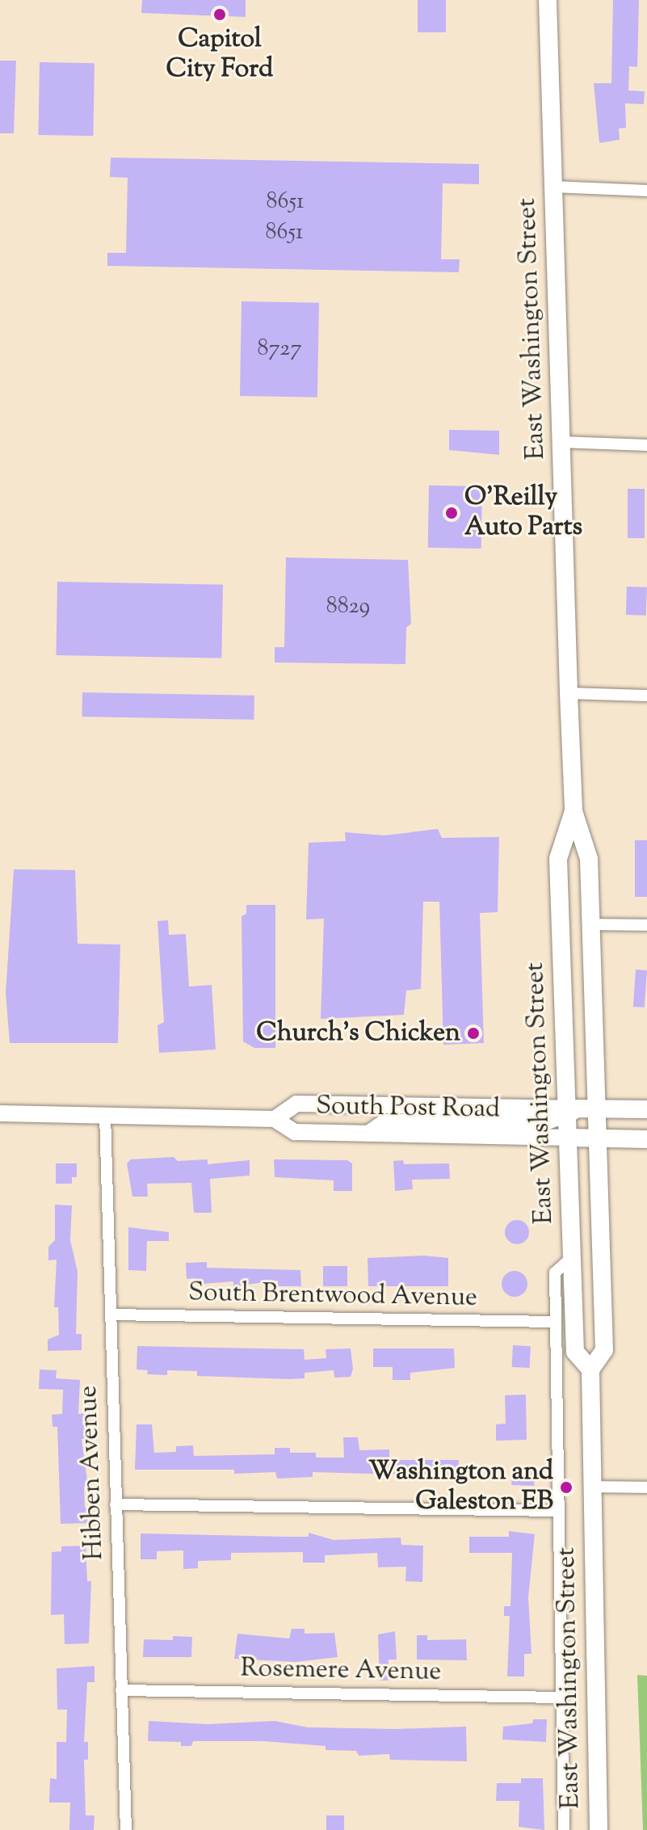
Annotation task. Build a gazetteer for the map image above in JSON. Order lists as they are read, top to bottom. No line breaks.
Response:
{"streets":{"main road":["East Washington Street","South Post Road"],"street":["South Brentwood Avenue","Hibben Avenue","Rosemere Avenue"]},"crossings":[["East Washington Street","South Post Road"],["South Post Road","Hibben Avenue"],["South Brentwood Avenue","Hibben Avenue"],["Hibben Avenue","Rosemere Avenue"]],"places":["Capitol City Ford","O'Reilly Auto Parts","Church's Chicken","Washington and Galeston EB"],"house_numbers":["8651","8651","8727","8829"]}
